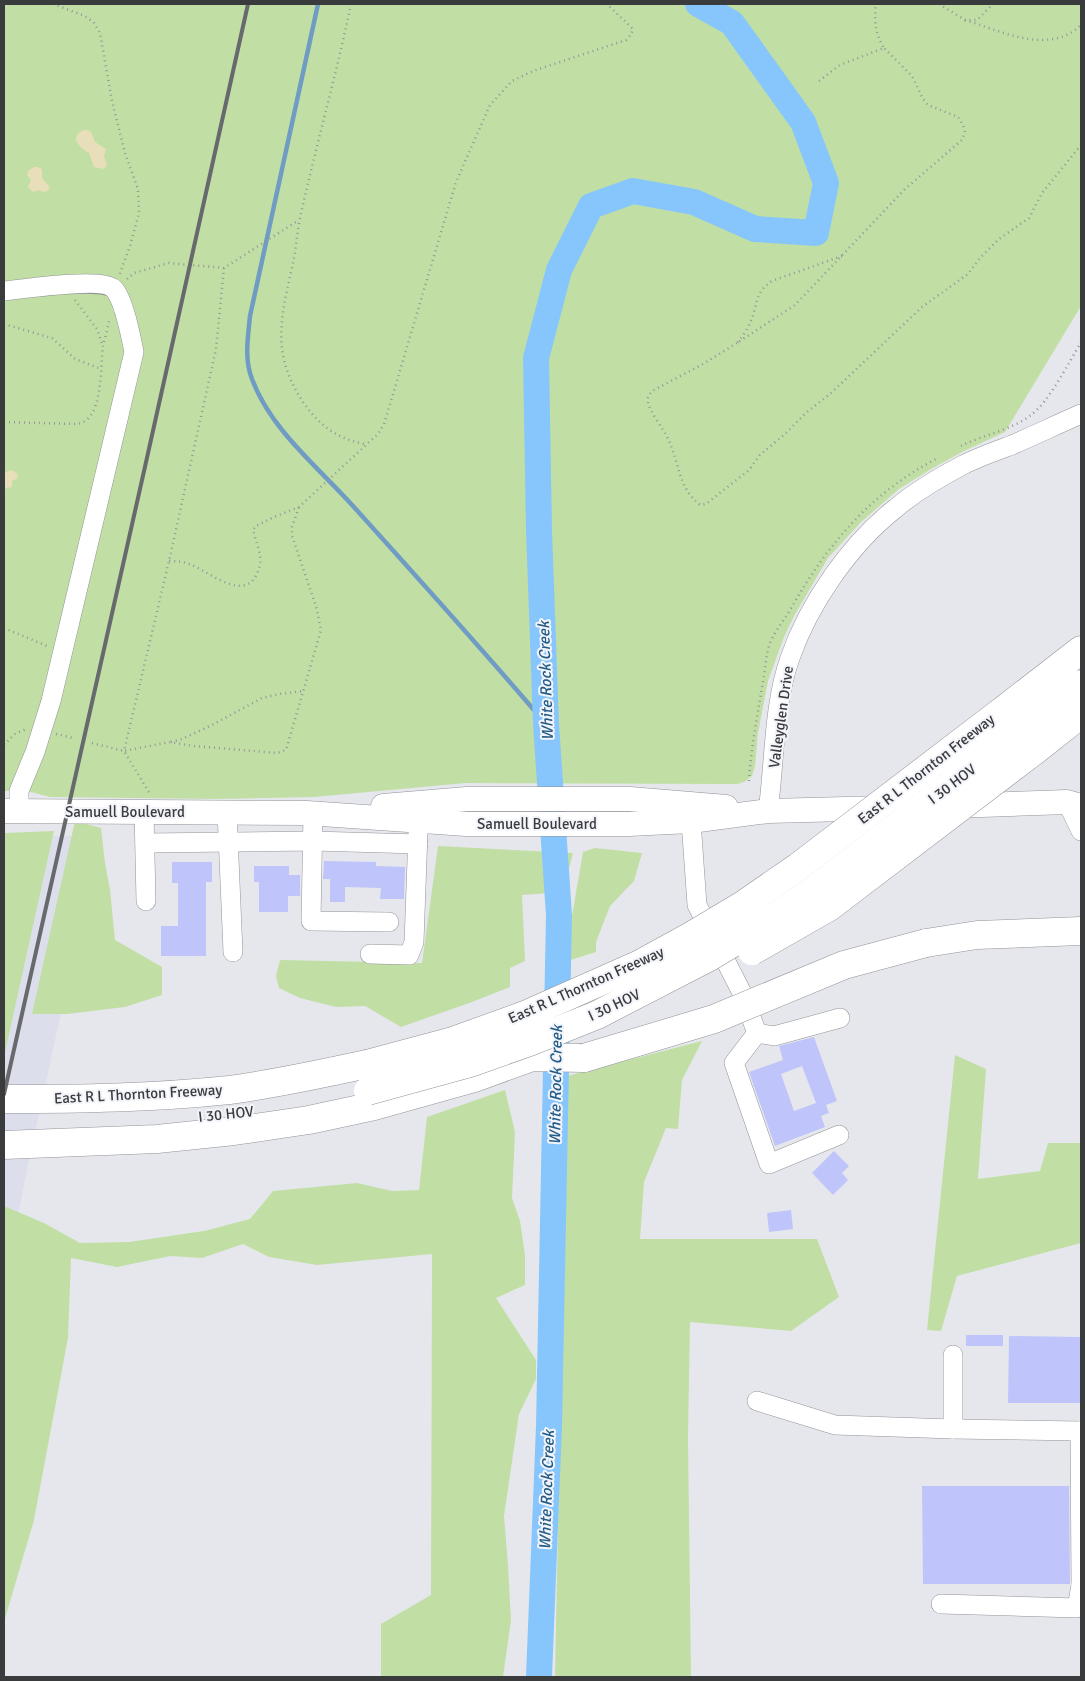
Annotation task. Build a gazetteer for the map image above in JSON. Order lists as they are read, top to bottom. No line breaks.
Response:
{"streets":{"highway":["East R L Thornton Freeway","I 30 HOV"],"main road":["Samuell Boulevard"],"street":["Valleyglen Drive"]},"crossings":[["Valleyglen Drive","Samuell Boulevard"],["East R L Thornton Freeway","I 30 HOV"]],"water":["White Rock Creek"]}
